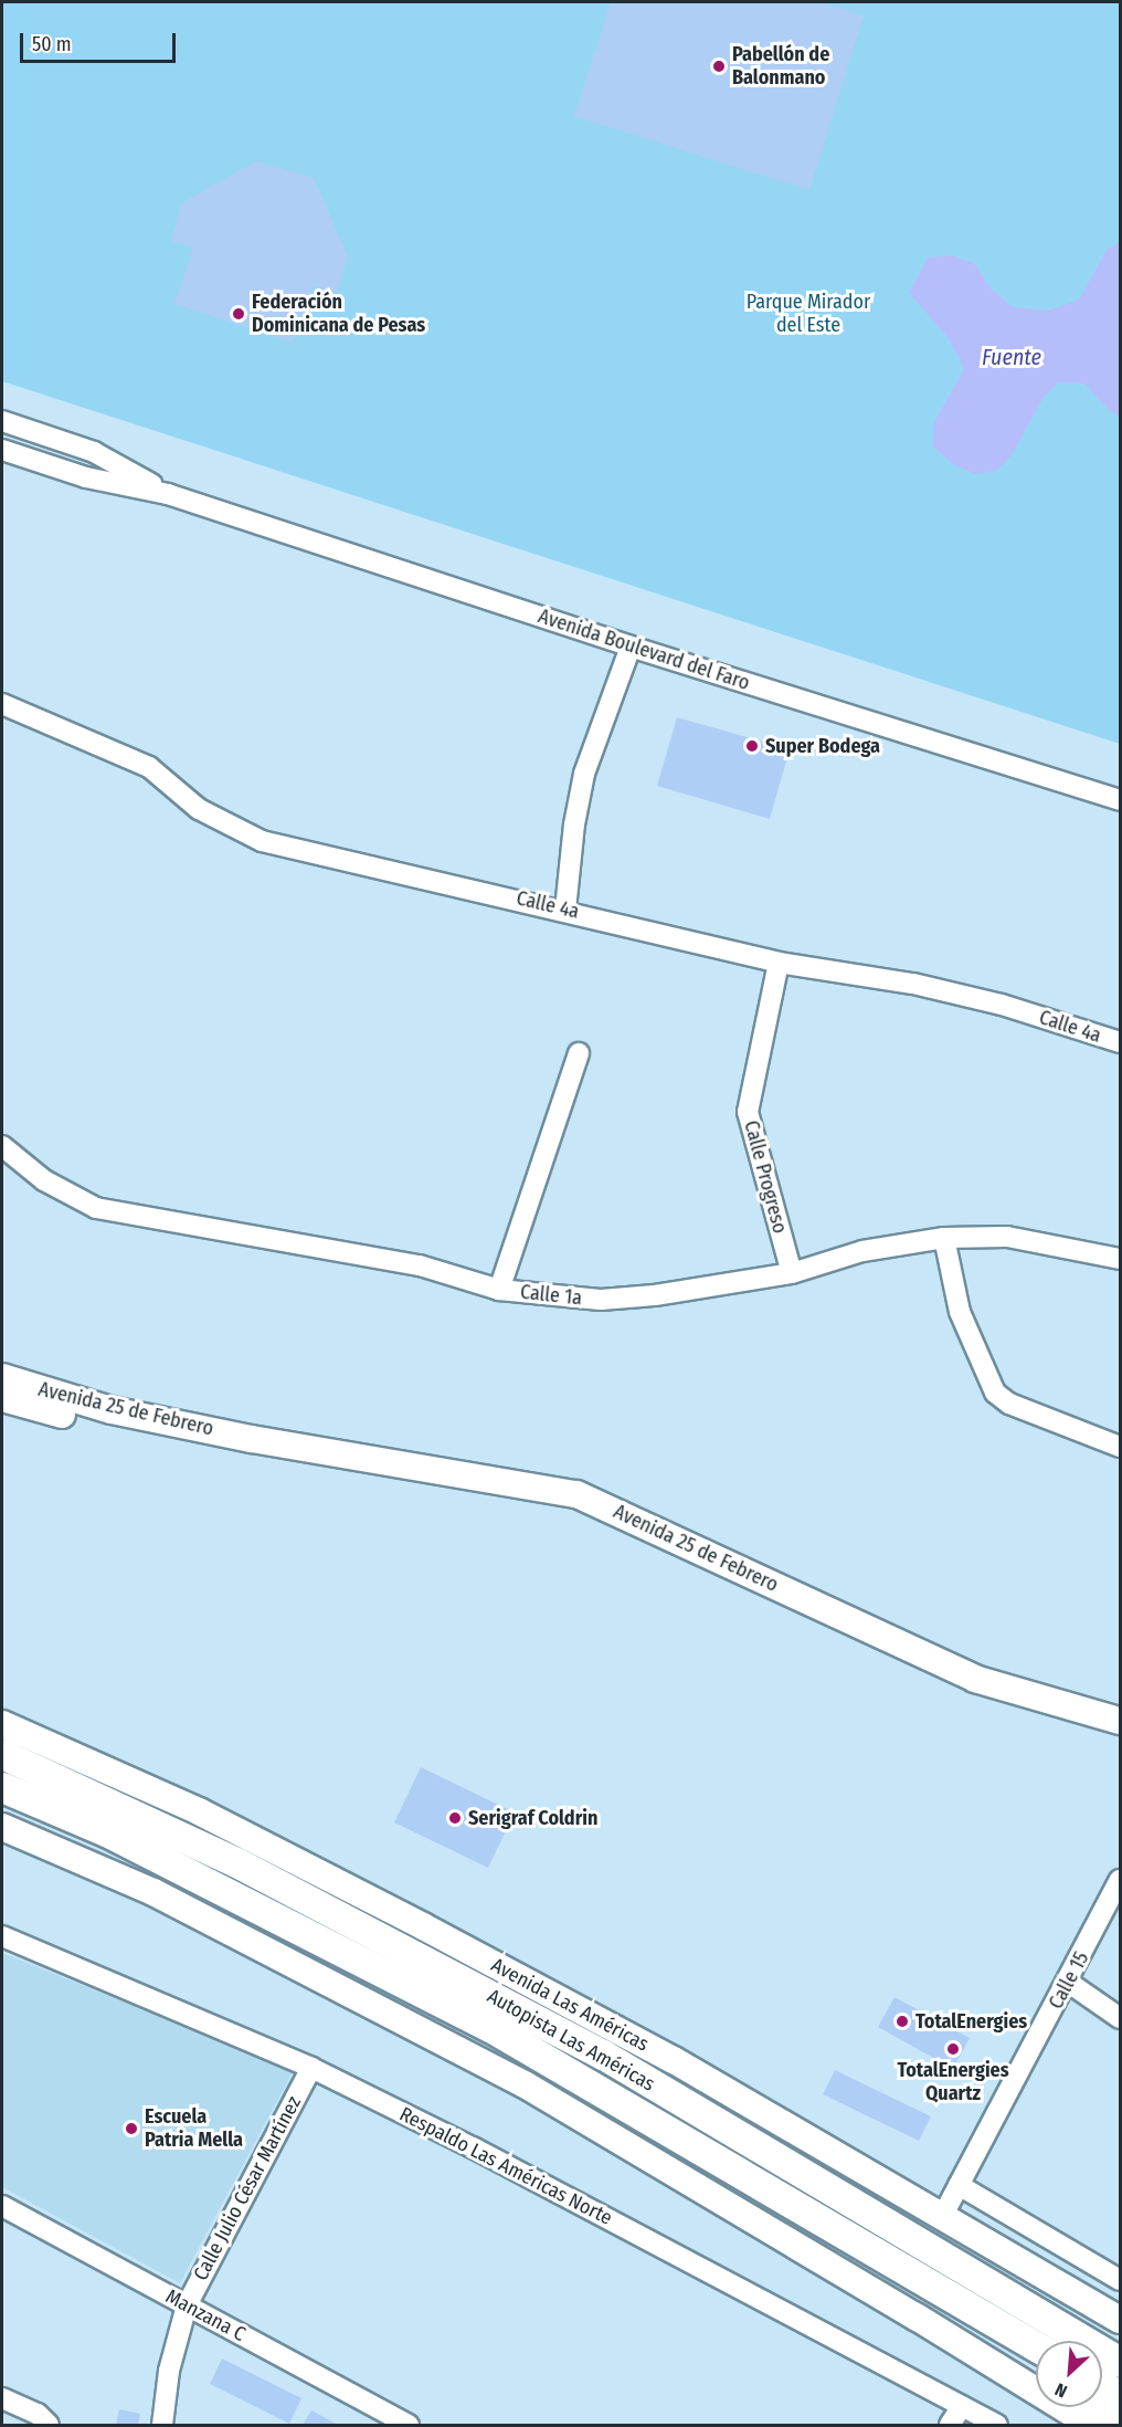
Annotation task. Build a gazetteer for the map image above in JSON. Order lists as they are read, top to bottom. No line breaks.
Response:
{"streets":{"highway":["Autopista Las Américas"],"main road":["Avenida 25 de Febrero","Avenida Las Américas"],"street":["Avenida Boulevard del Faro","Calle 4a","Calle Progreso","Calle 1a","Calle 15","Respaldo Las Américas Norte","Calle Julio César Martínez","Manzana C"]},"crossings":[["Calle 4a","Calle Progreso"],["Calle Progreso","Calle 1a"],["Calle 15","Avenida Las Américas"],["Respaldo Las Américas Norte","Calle Julio César Martínez"],["Calle Julio César Martínez","Manzana C"]],"water":["Fuente"],"parks":["Parque Mirador del Este"],"places":["Pabellón de Balonmano","Federación Dominicana de Pesas","Super Bodega","Serigraf Coldrin","TotalEnergies","TotalEnergies Quartz","Escuela Patria Mella"],"scale_bar":"50 m","north":"bottom left"}
